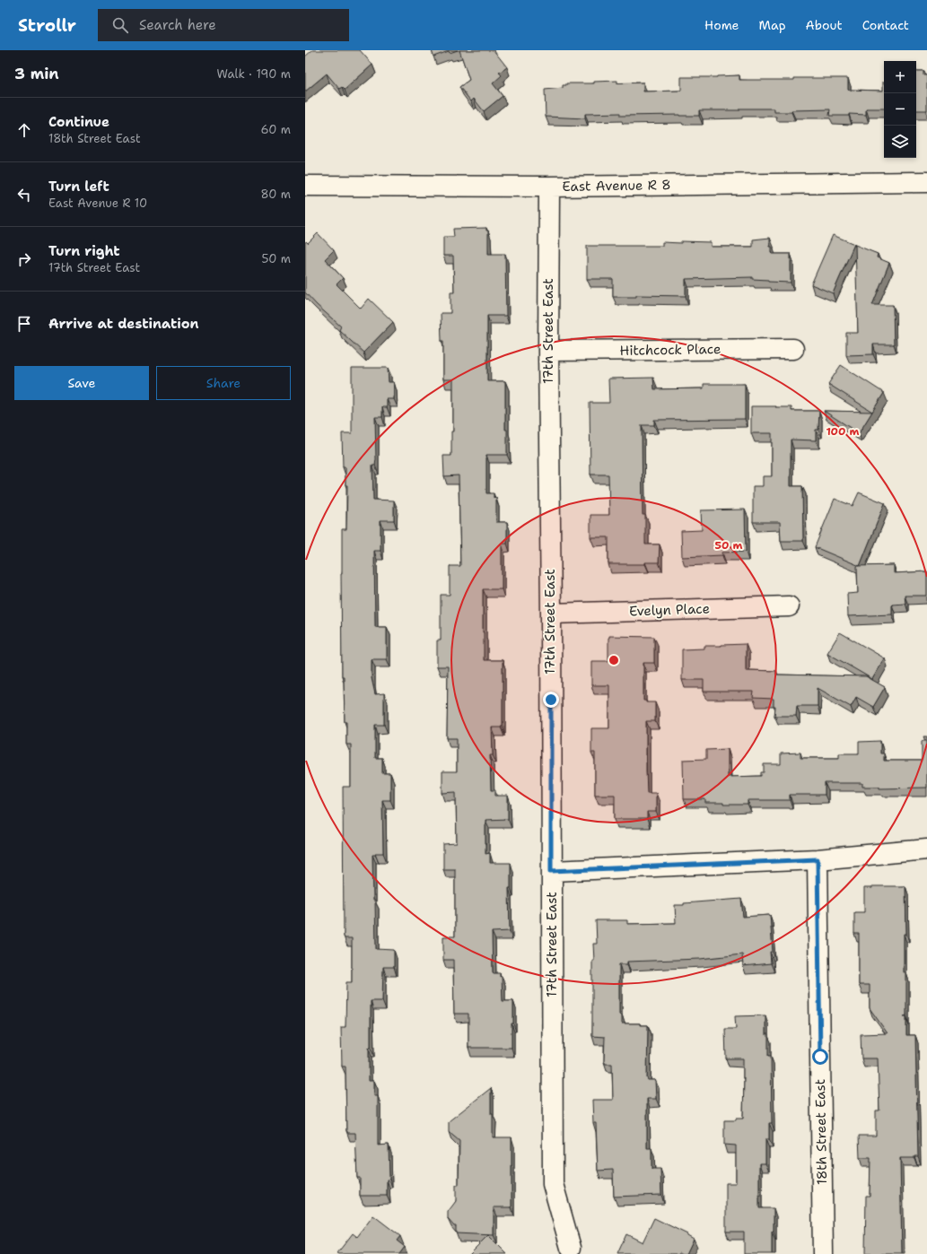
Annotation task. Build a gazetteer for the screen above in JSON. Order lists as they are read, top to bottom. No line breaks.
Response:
{"streets":{"street":["East Avenue R 8","17th Street East","Hitchcock Place","Evelyn Place","18th Street East"]},"crossings":[["East Avenue R 8","17th Street East"],["17th Street East","Hitchcock Place"],["17th Street East","Evelyn Place"]],"page":{"header":"Strollr","search":"Search here","nav":["Home","Map","About","Contact"],"heading":["3 min","Walk · 190 m"],"map_buttons":["+","−"],"list":[["Continue","18th Street East","60 m"],["Turn left","East Avenue R 10","80 m"],["Turn right","17th Street East","50 m"],"Arrive at destination"],"buttons":["Save","Share"]},"rings":["100 m","50 m"]}
